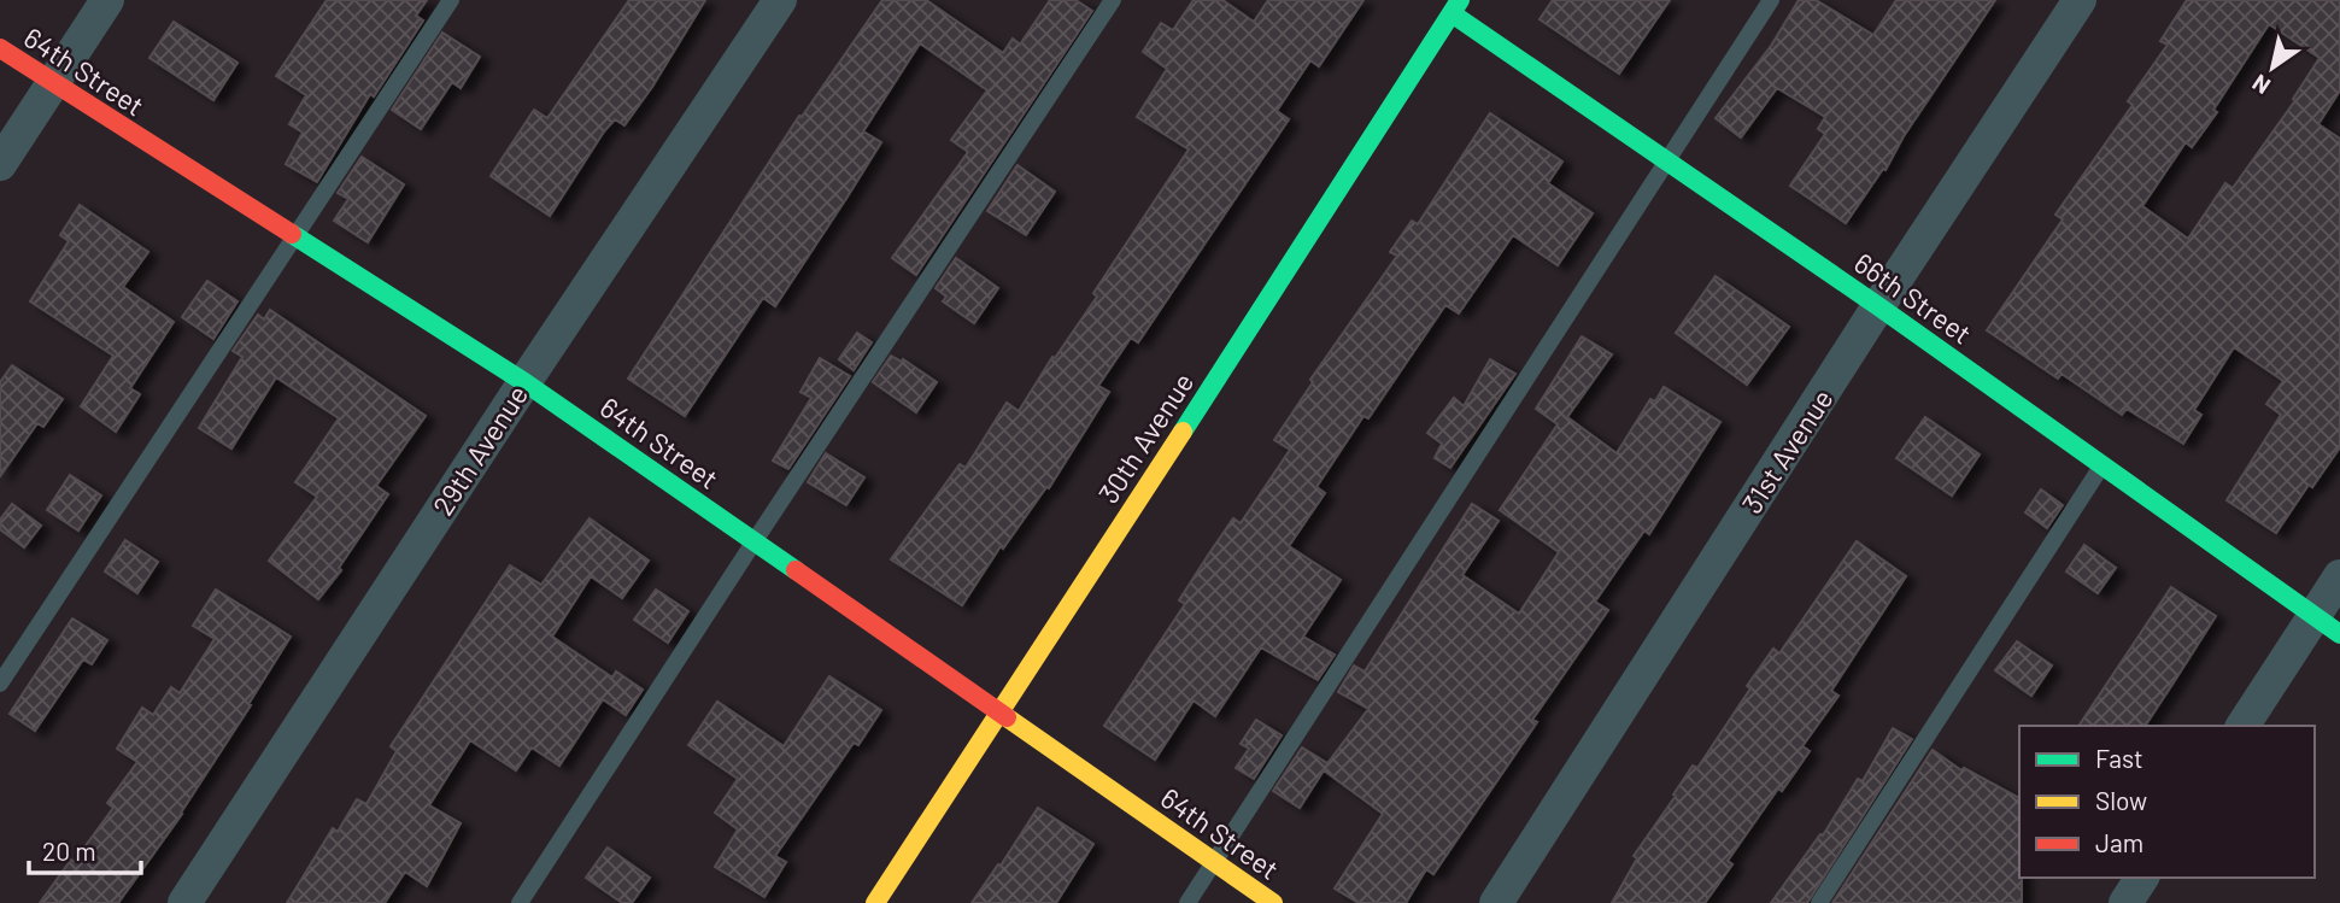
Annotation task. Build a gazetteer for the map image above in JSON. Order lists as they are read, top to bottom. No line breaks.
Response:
{"streets":{"street":["64th Street","66th Street","30th Avenue","29th Avenue","31st Avenue"]},"crossings":[["64th Street","30th Avenue"],["64th Street","29th Avenue"],["66th Street","30th Avenue"],["66th Street","31st Avenue"]],"legend":["Fast","Slow","Jam"],"scale_bar":"20 m","north":"bottom left"}
